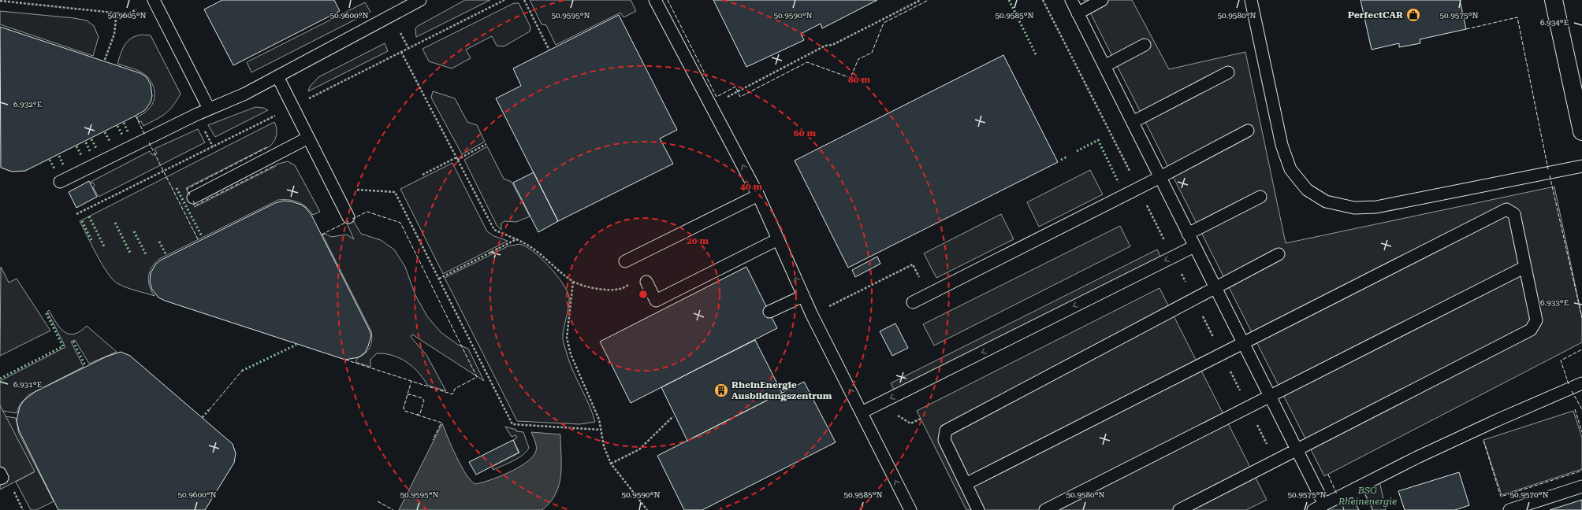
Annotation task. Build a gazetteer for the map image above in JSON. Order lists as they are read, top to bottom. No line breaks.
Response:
{"parks":["BSG Rheinenergie"],"places":{"shop":["PerfectCAR"],"building":["RheinEnergie Ausbildungszentrum"]},"coordinates":["50.9605°N","50.9600°N","50.9595°N","50.9590°N","50.9585°N","50.9580°N","50.9575°N","6.934°E","6.932°E","6.933°E","6.931°E","50.9570°N"],"rings":["80 m","60 m","40 m","20 m"]}
